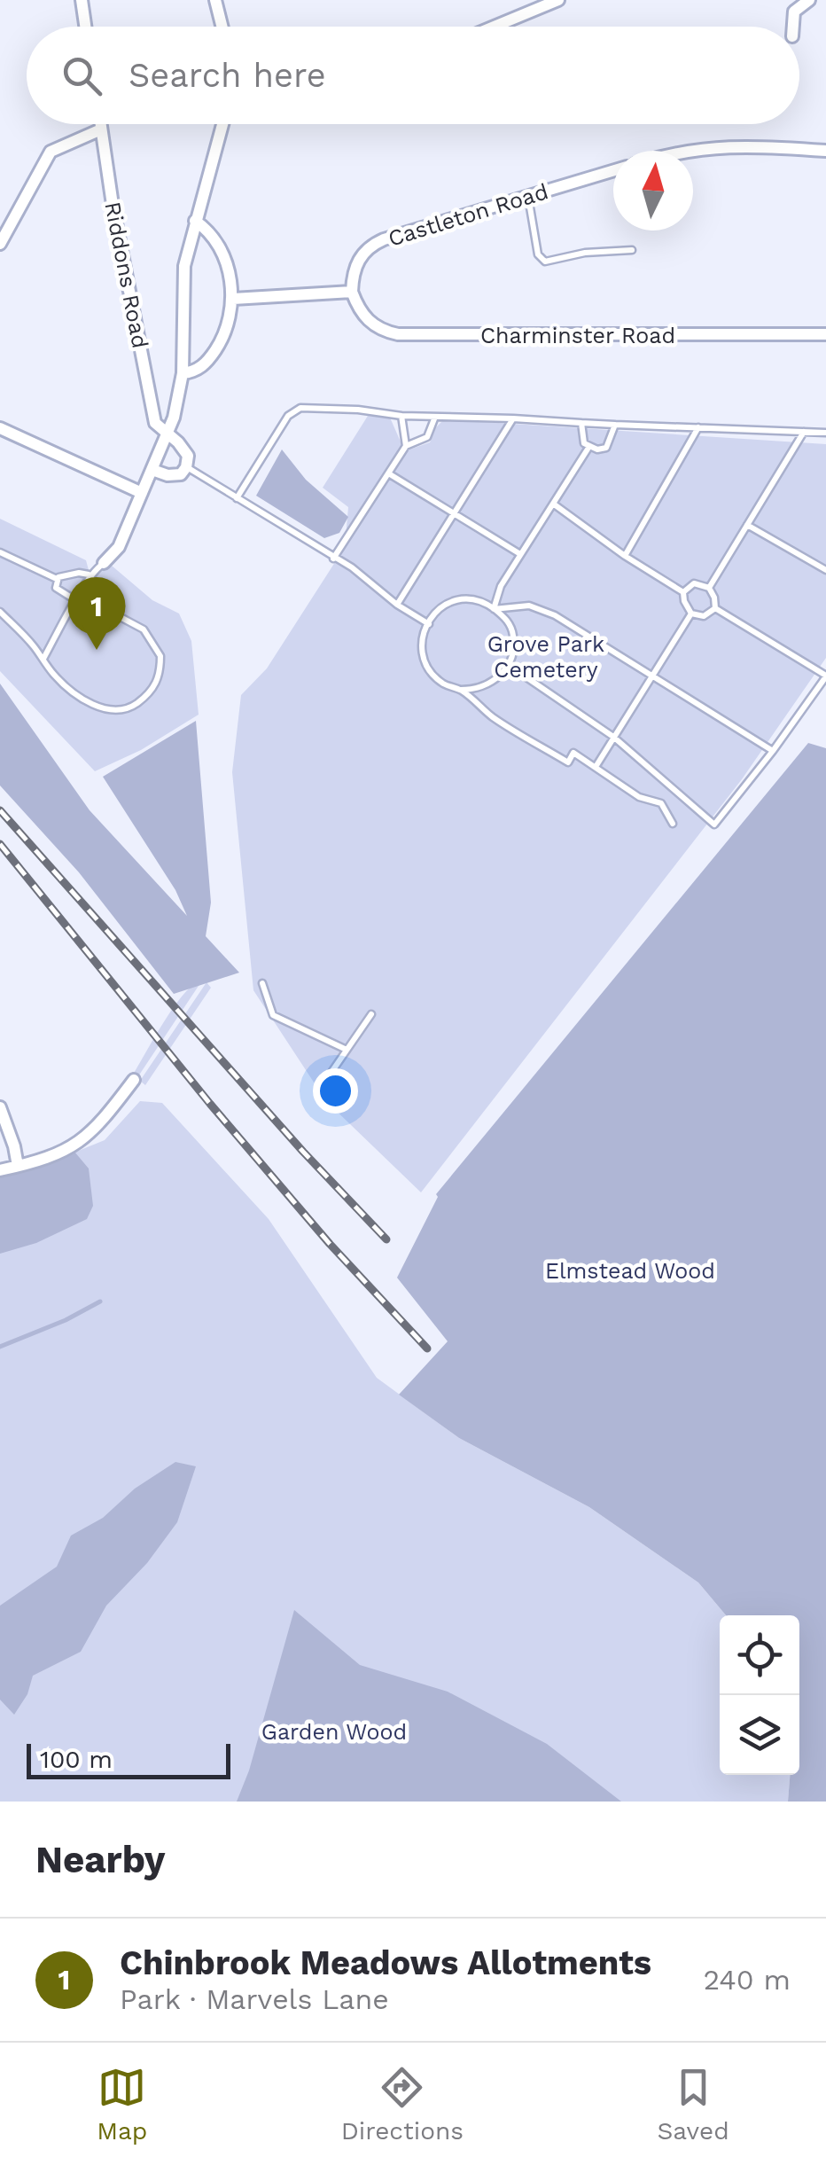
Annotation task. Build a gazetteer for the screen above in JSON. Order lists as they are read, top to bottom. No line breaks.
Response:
{"streets":{"street":["Castleton Road","Riddons Road","Charminster Road"]},"crossings":[["Castleton Road","Charminster Road"]],"parks":["Grove Park Cemetery","Elmstead Wood","Garden Wood"],"scale_bar":"100 m","north":"top","page":{"search":"Search here","pins":"1","scale":"100 m","heading":"Nearby","list":[{"mark":"1","name":"Chinbrook Meadows Allotments","note":"Park · Marvels Lane","value":"240 m"}],"nav":["Map","Directions","Saved"]}}
